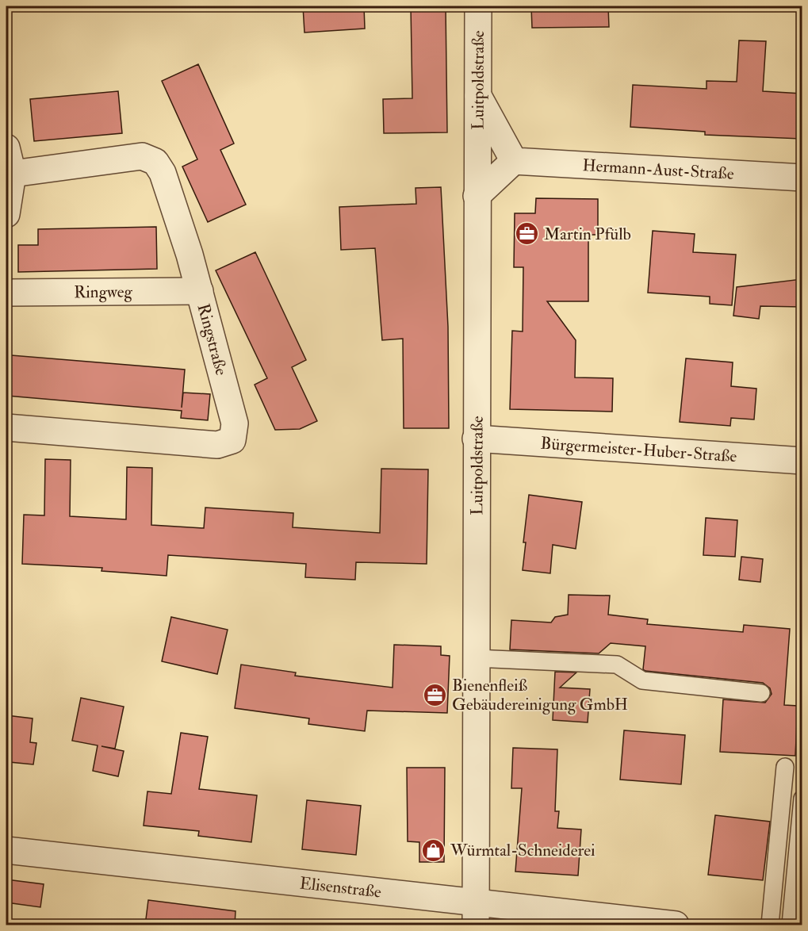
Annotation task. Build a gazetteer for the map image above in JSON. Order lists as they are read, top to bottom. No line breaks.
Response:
{"streets":{"street":["Luitpoldstraße","Hermann-Aust-Straße","Ringweg","Ringstraße","Bürgermeister-Huber-Straße","Elisenstraße"]},"crossings":[["Luitpoldstraße","Bürgermeister-Huber-Straße"],["Luitpoldstraße","Elisenstraße"],["Ringweg","Ringstraße"]],"places":{"office":["Martin Pfülb","Bienenfleiß Gebäudereinigung GmbH"],"shop":["Würmtal-Schneiderei"]}}
